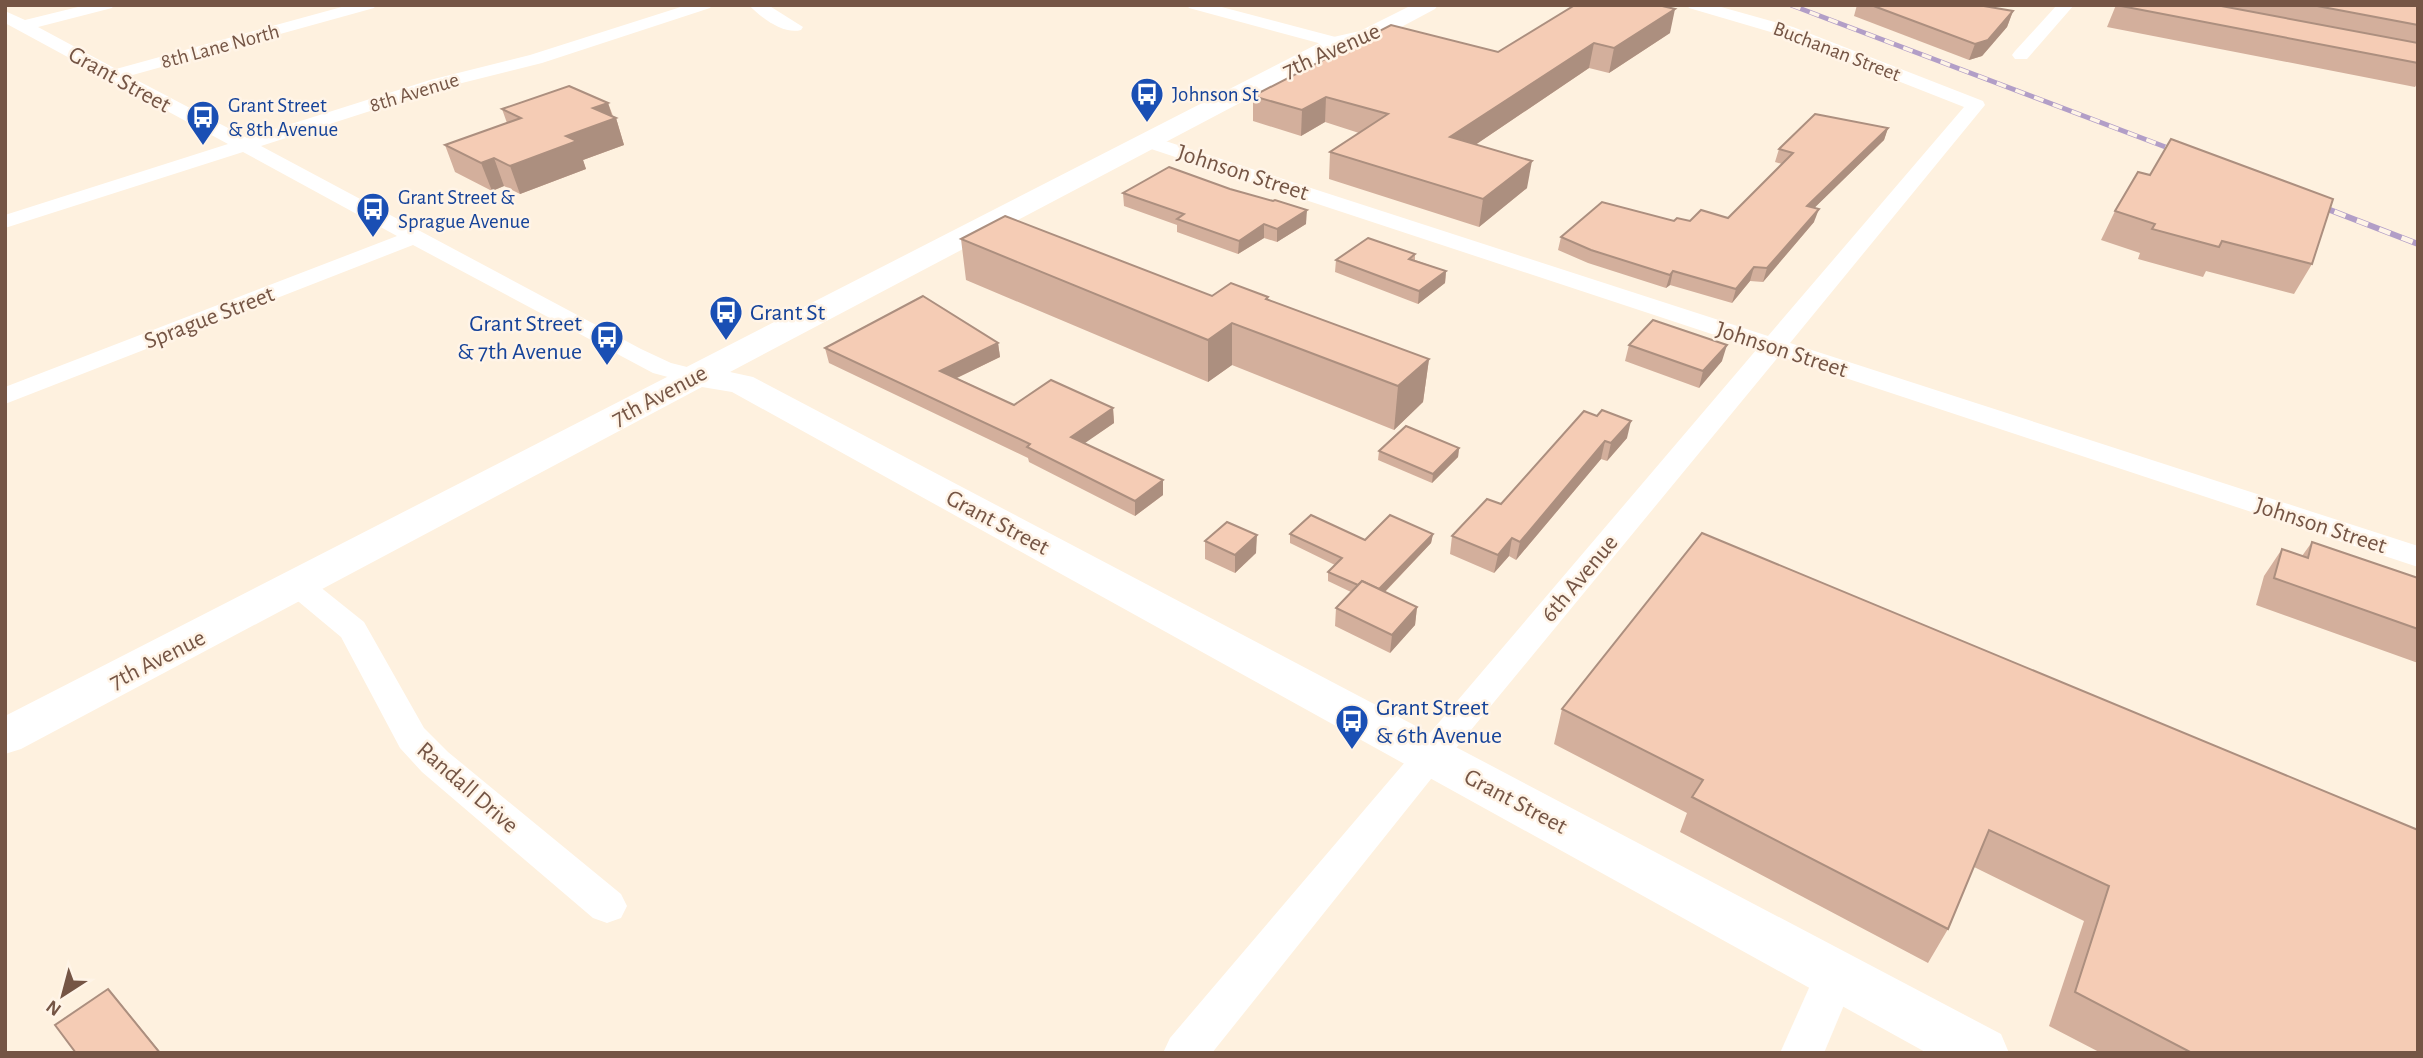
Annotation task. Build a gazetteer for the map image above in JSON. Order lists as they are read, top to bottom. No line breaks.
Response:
{"streets":{"street":["8th Lane North","7th Avenue","Buchanan Street","Grant Street","8th Avenue","Johnson Street","Sprague Street","6th Avenue","Randall Drive"]},"crossings":[["8th Lane North","Grant Street"],["7th Avenue","Grant Street"],["7th Avenue","Johnson Street"],["7th Avenue","Randall Drive"],["Buchanan Street","6th Avenue"],["Grant Street","8th Avenue"],["Grant Street","Sprague Street"],["Grant Street","6th Avenue"],["Johnson Street","6th Avenue"]],"places":{"bus stop":["Johnson St","Grant Street & 8th Avenue","Grant Street & Sprague Avenue","Grant St","Grant Street & 7th Avenue","Grant Street & 6th Avenue"]},"north":"bottom left"}
